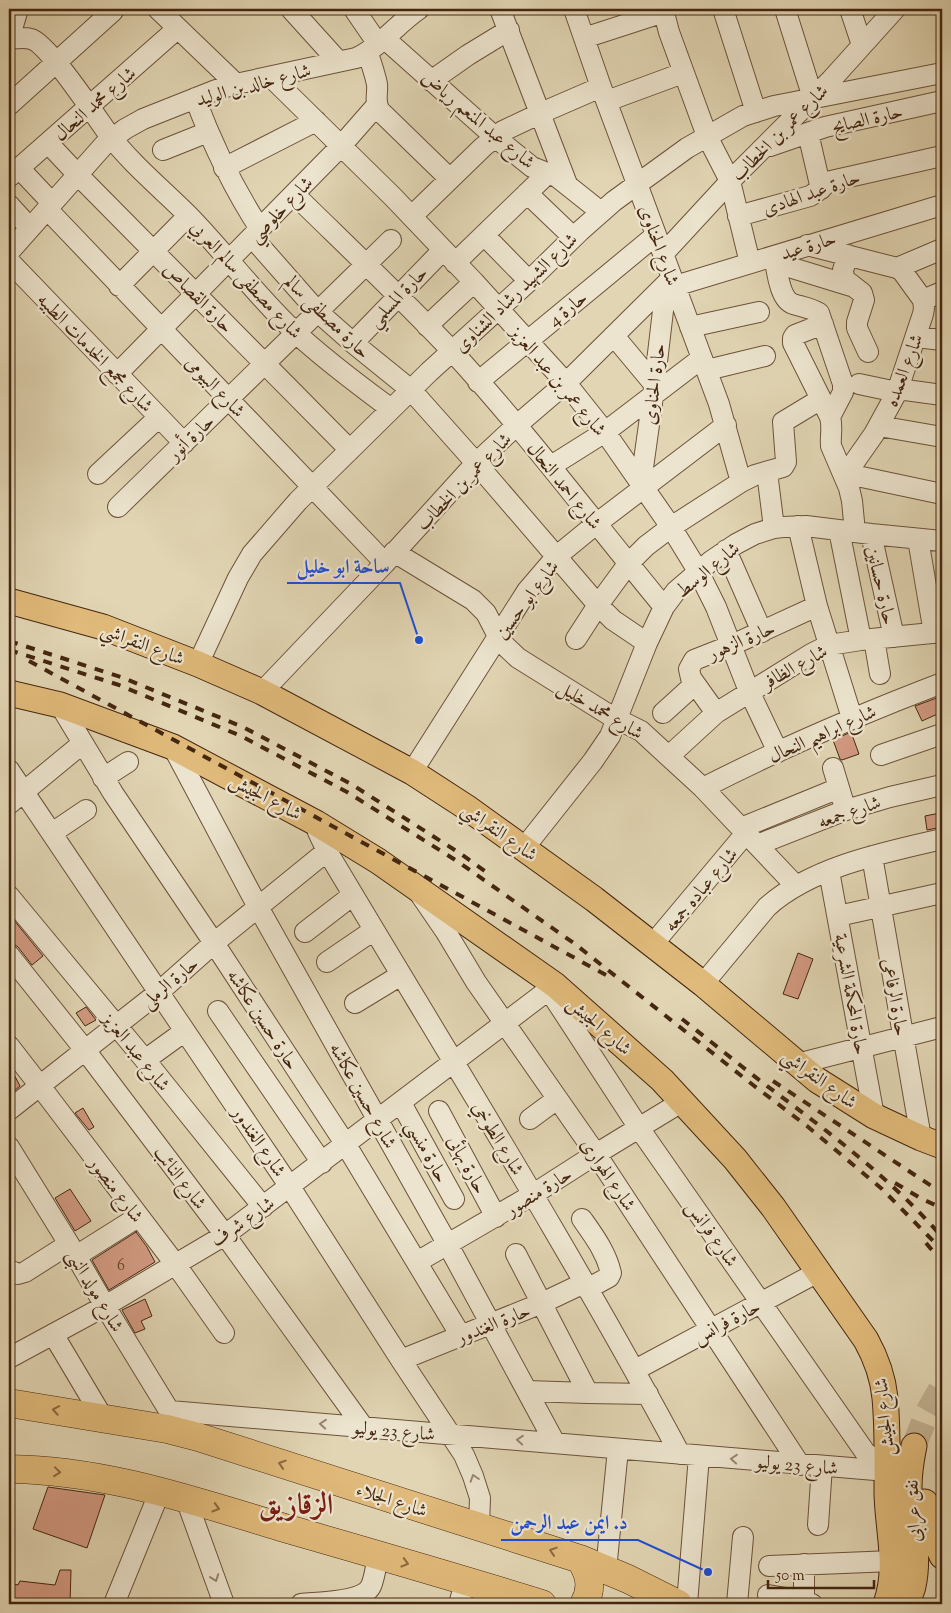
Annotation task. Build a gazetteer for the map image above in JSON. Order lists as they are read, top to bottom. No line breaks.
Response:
{"streets":{"highway":["شارع الجلاء"],"main road":["شارع النقراشي","شارع الجيش","نفق عرابى"],"street":["شارع خالد بن الوليد","شارع محمد النحال","حارة الصايح","شارع عبد المنعم رياض","شارع عمر بن الخطاب","حارة عبد الهادى","شارع خلوصي","شارع الحناوى","حارة عيد","شارع مصطفى سالم العربي","شارع الشهيد رشاد الشناوى","حارة المسلمي","حارة القصاص","حارة 4","حارة مصطفى سالم","شارع مجمع الخدمات الطبيه","شارع العمده","شارع عمر بن عبد العزيز","حارة الحناوى","شارع البيومى","حارة أنور","شارع احمد النحال","شارع الوسط","حارة حسانين","شارع ابو حسين","حارة الزهور","شارع الظافر","شارع محمد خليل","شارع ابراهيم النحال","شارع جمعه","شارع عباده جمعه","حارة الرملى","حارة المحكمة الشرعية","حارة الرفاعى","حارة حسين عكاشه","شارع عبد العزيز","شارع حسين عكاشه","شارع الطوخي","شارع الغندور","حارة منسي","حارة بهائى","شارع الهوارى","شارع النائب","شارع منصور","حارة منصور","شارع شرف","شارع فرانس","شارع مولد النبى","حارة فرانس","حارة الغندور","شارع 23 يوليو"]},"crossings":[["شارع خالد بن الوليد","شارع عبد المنعم رياض"],["شارع خالد بن الوليد","شارع مصطفى سالم العربي"],["شارع خالد بن الوليد","حارة القصاص"],["شارع خالد بن الوليد","حارة مصطفى سالم"],["شارع خالد بن الوليد","شارع عمر بن عبد العزيز"],["شارع خالد بن الوليد","شارع البيومى"],["شارع محمد النحال","شارع مصطفى سالم العربي"],["شارع محمد النحال","حارة القصاص"],["شارع محمد النحال","شارع البيومى"],["حارة الصايح","شارع عمر بن الخطاب"],["شارع عبد المنعم رياض","شارع الشهيد رشاد الشناوى"],["شارع عبد المنعم رياض","حارة المسلمي"],["شارع عمر بن الخطاب","شارع الحناوى"],["شارع عمر بن الخطاب","حارة عيد"],["شارع عمر بن الخطاب","شارع الشهيد رشاد الشناوى"],["شارع عمر بن الخطاب","حارة مصطفى سالم"],["شارع عمر بن الخطاب","شارع عمر بن عبد العزيز"],["شارع عمر بن الخطاب","حارة الحناوى"],["شارع عمر بن الخطاب","شارع البيومى"],["شارع عمر بن الخطاب","شارع احمد النحال"],["شارع عمر بن الخطاب","شارع النقراشي"],["شارع عمر بن الخطاب","شارع محمد خليل"],["شارع خلوصي","شارع مصطفى سالم العربي"],["شارع خلوصي","حارة القصاص"],["شارع خلوصي","حارة مصطفى سالم"],["شارع خلوصي","شارع مجمع الخدمات الطبيه"],["شارع خلوصي","شارع عمر بن عبد العزيز"],["شارع خلوصي","شارع البيومى"],["شارع خلوصي","شارع احمد النحال"],["شارع الحناوى","حارة عيد"],["شارع الحناوى","شارع الشهيد رشاد الشناوى"],["شارع الحناوى","حارة 4"],["شارع الحناوى","حارة الحناوى"],["شارع الحناوى","شارع ابو حسين"],["حارة عيد","حارة الحناوى"],["شارع مصطفى سالم العربي","شارع الشهيد رشاد الشناوى"],["شارع مصطفى سالم العربي","حارة أنور"],["شارع الشهيد رشاد الشناوى","حارة القصاص"],["شارع الشهيد رشاد الشناوى","حارة مصطفى سالم"],["شارع الشهيد رشاد الشناوى","شارع عمر بن عبد العزيز"],["شارع الشهيد رشاد الشناوى","شارع البيومى"],["شارع الشهيد رشاد الشناوى","شارع احمد النحال"],["شارع الشهيد رشاد الشناوى","شارع النقراشي"],["حارة المسلمي","حارة مصطفى سالم"],["حارة المسلمي","شارع عمر بن عبد العزيز"],["حارة المسلمي","شارع احمد النحال"],["حارة القصاص","حارة أنور"],["حارة 4","شارع عمر بن عبد العزيز"],["حارة 4","شارع احمد النحال"],["حارة مصطفى سالم","حارة أنور"],["حارة مصطفى سالم","شارع الوسط"],["حارة مصطفى سالم","شارع ابو حسين"],["شارع مجمع الخدمات الطبيه","حارة أنور"],["شارع عمر بن عبد العزيز","حارة الحناوى"],["شارع عمر بن عبد العزيز","شارع الوسط"],["شارع عمر بن عبد العزيز","شارع ابو حسين"],["شارع عمر بن عبد العزيز","حارة الزهور"],["شارع عمر بن عبد العزيز","شارع الظافر"],["شارع عمر بن عبد العزيز","شارع ابراهيم النحال"],["حارة الحناوى","شارع ابو حسين"],["شارع البيومى","حارة أنور"],["شارع البيومى","شارع محمد خليل"],["حارة أنور","شارع احمد النحال"],["شارع احمد النحال","شارع الوسط"],["شارع احمد النحال","شارع ابو حسين"],["شارع الوسط","حارة حسانين"],["شارع الوسط","شارع النقراشي"],["شارع الوسط","شارع محمد خليل"],["حارة حسانين","شارع الظافر"],["شارع ابو حسين","شارع النقراشي"],["شارع ابو حسين","شارع محمد خليل"],["حارة الزهور","شارع الظافر"],["شارع النقراشي","شارع عباده جمعه"],["شارع النقراشي","حارة المحكمة الشرعية"],["شارع النقراشي","حارة الرفاعى"],["شارع الظافر","شارع محمد خليل"],["شارع محمد خليل","شارع ابراهيم النحال"],["شارع محمد خليل","شارع جمعه"],["شارع محمد خليل","شارع عباده جمعه"],["شارع الجيش","حارة حسين عكاشه"],["شارع الجيش","شارع حسين عكاشه"],["شارع الجيش","شارع الطوخي"],["شارع الجيش","شارع الهوارى"],["شارع الجيش","حارة منصور"],["شارع الجيش","شارع شرف"],["شارع الجيش","شارع فرانس"],["شارع الجيش","حارة فرانس"],["شارع الجيش","شارع 23 يوليو"],["شارع جمعه","شارع عباده جمعه"],["حارة الرملى","حارة حسين عكاشه"],["حارة الرملى","شارع عبد العزيز"],["حارة الرملى","شارع حسين عكاشه"],["حارة الرملى","شارع الطوخي"],["حارة الرملى","شارع الغندور"],["حارة الرملى","شارع النائب"],["حارة الرملى","شارع منصور"],["حارة حسين عكاشه","حارة منصور"],["حارة حسين عكاشه","شارع شرف"],["حارة حسين عكاشه","حارة الغندور"],["شارع عبد العزيز","شارع شرف"],["شارع حسين عكاشه","حارة منصور"],["شارع حسين عكاشه","شارع شرف"],["شارع حسين عكاشه","حارة الغندور"],["شارع حسين عكاشه","شارع 23 يوليو"],["شارع الطوخي","حارة منصور"],["شارع الطوخي","شارع شرف"],["شارع الطوخي","حارة فرانس"],["شارع الطوخي","حارة الغندور"],["شارع الطوخي","شارع 23 يوليو"],["شارع الغندور","شارع شرف"],["شارع الغندور","حارة الغندور"],["شارع الغندور","شارع 23 يوليو"],["شارع الغندور","شارع الجلاء"],["حارة منسي","شارع شرف"],["حارة بهائى","حارة منصور"],["شارع الهوارى","حارة منصور"],["شارع الهوارى","شارع شرف"],["شارع الهوارى","حارة فرانس"],["شارع الهوارى","شارع 23 يوليو"],["شارع النائب","شارع شرف"],["شارع النائب","شارع 23 يوليو"],["شارع منصور","شارع شرف"],["حارة منصور","شارع فرانس"],["شارع شرف","شارع فرانس"],["شارع شرف","شارع مولد النبى"],["شارع فرانس","حارة فرانس"],["شارع فرانس","شارع 23 يوليو"],["شارع مولد النبى","شارع 23 يوليو"],["شارع مولد النبى","شارع الجلاء"],["شارع 23 يوليو","شارع الجلاء"]],"one_way":["شارع 23 يوليو"],"districts":["الزقازيق"],"places":["ساحة ابو خليل","د. ايمن عبد الرحمن"],"house_numbers":["6"],"scale_bar":"50 m"}
